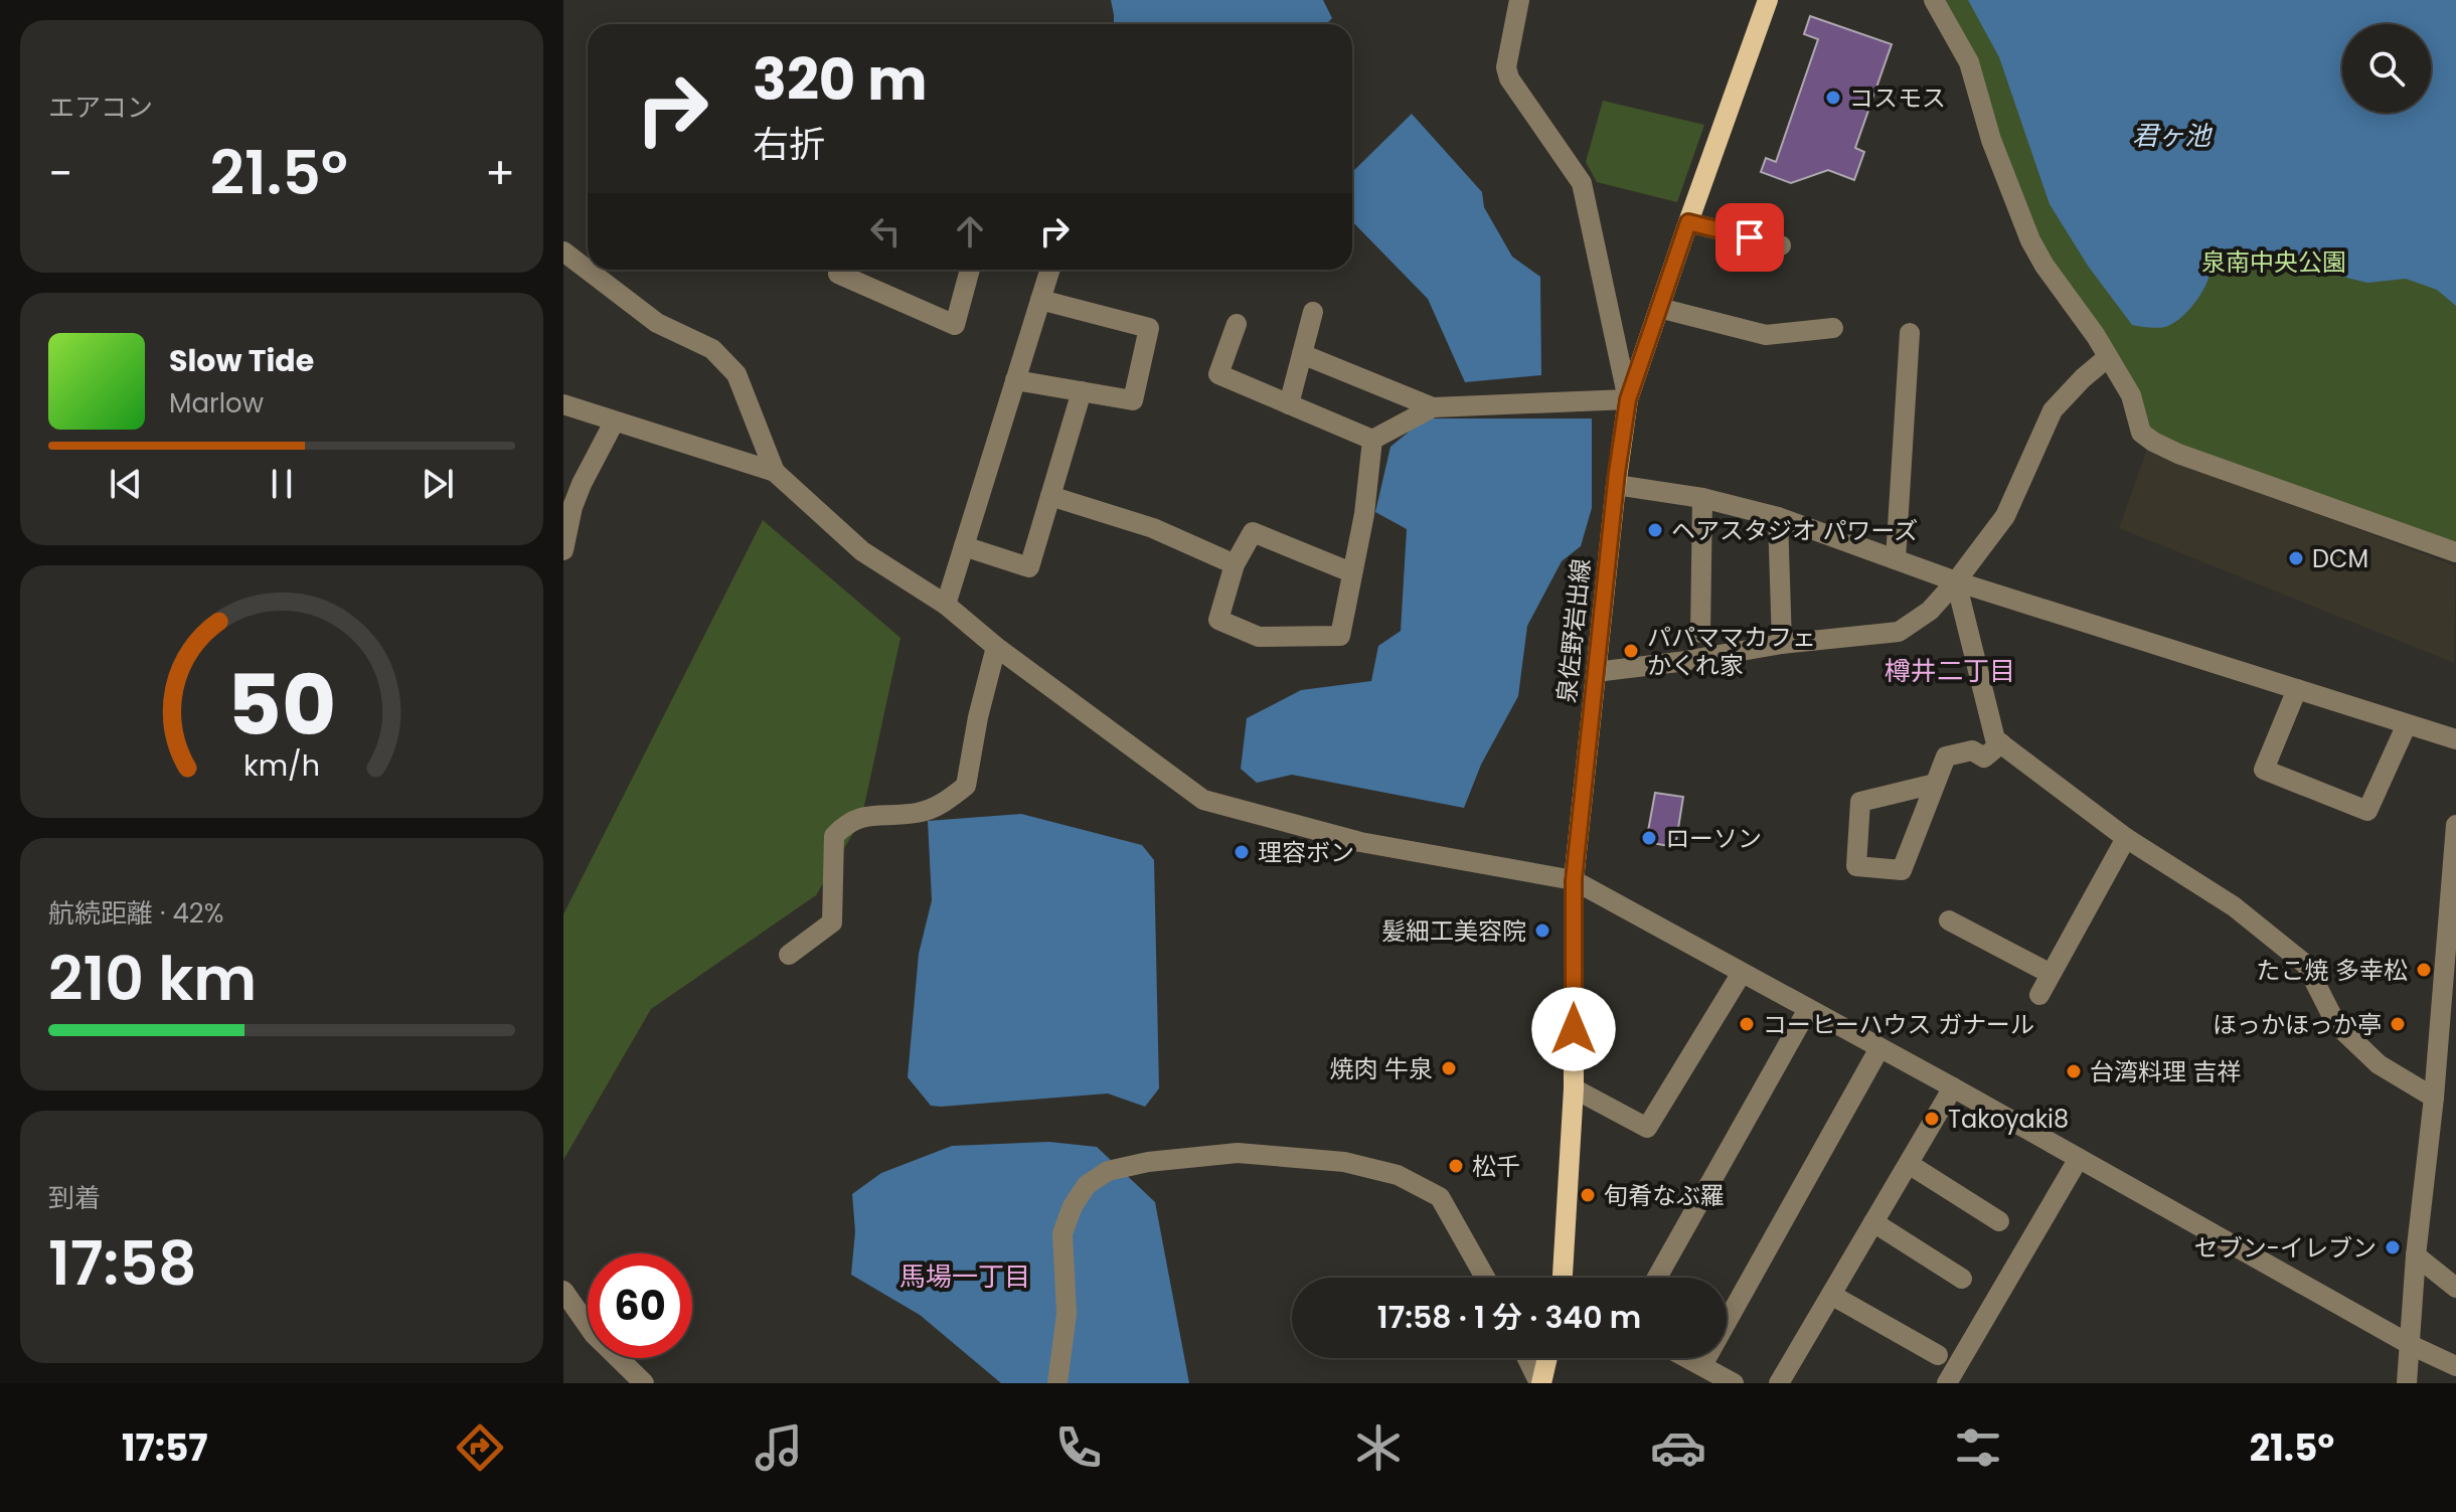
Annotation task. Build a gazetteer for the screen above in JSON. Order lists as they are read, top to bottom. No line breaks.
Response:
{"streets":{"main road":["泉佐野岩出線"]},"districts":["樽井二丁目","馬場一丁目"],"water":["君ヶ池"],"parks":["泉南中央公園"],"places":["コスモス","ヘアスタジオ パワーズ","DCM","パパママカフェ かくれ家","ローソン","理容ボン","髪細工美容院","たこ焼 多幸松","コーヒーハウス ガナール","ほっかほっか亭","焼肉 牛泉","台湾料理 吉祥","Takoyaki8","松千","旬肴なぶ羅","セブン-イレブン"],"page":{"tile":["エアコン",["航続距離 · 42%","210 km"],["到着","17:58"]],"turn":["320 m","右折"],"heat":["−","21.5°","+"],"song":["Slow Tide","Marlow"],"limit":"60","trip":"17:58 · 1 分 · 340 m","tabs":["17:57","21.5°"],"gauge":["50","km/h"]}}
